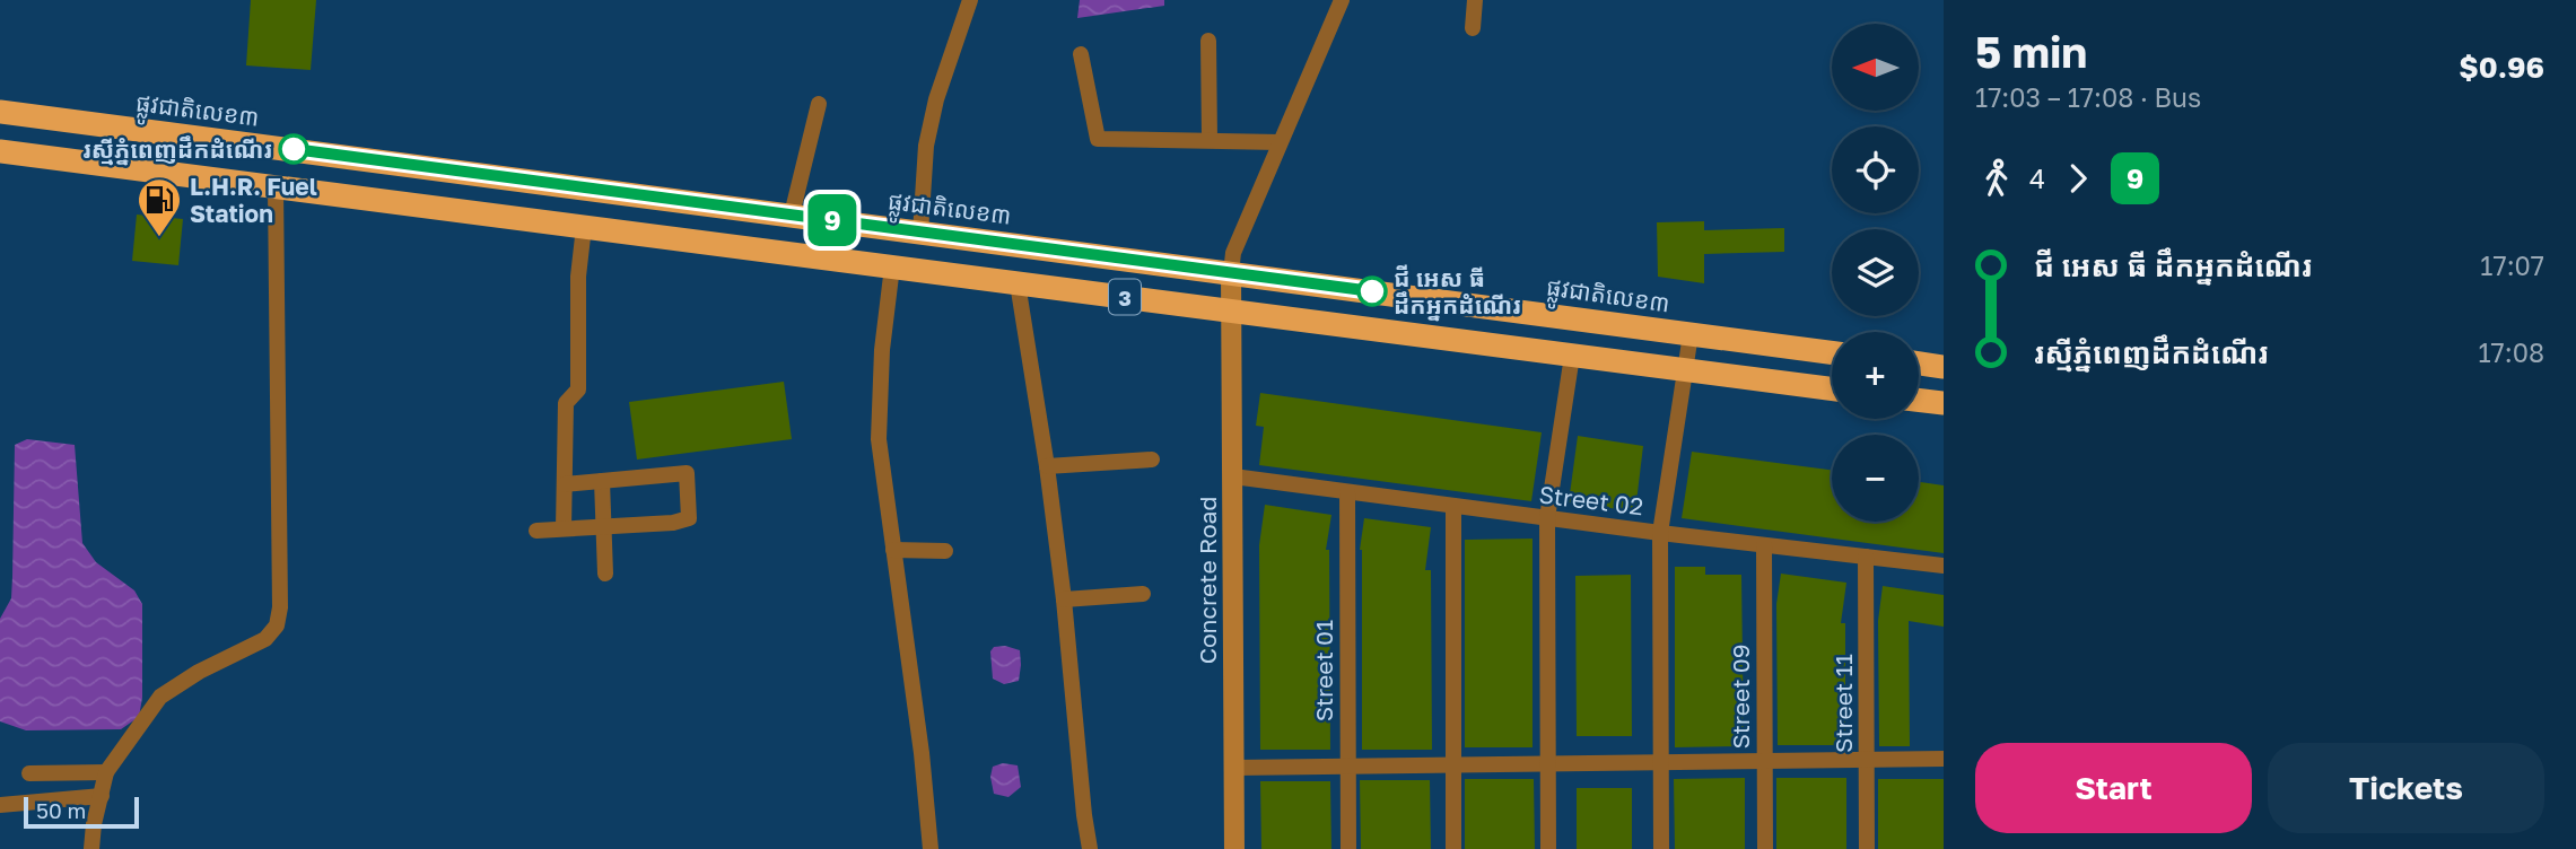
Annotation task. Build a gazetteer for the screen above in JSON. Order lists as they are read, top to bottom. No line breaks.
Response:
{"streets":{"highway":["ផ្លូវជាតិលេខ៣","3"],"street":["Street 02","Concrete Road","Street 01","Street 09","Street 11"]},"crossings":[["ផ្លូវជាតិលេខ៣","Concrete Road"],["3","Concrete Road"],["Street 02","Concrete Road"],["Street 02","Street 01"],["Street 02","Street 09"],["Street 02","Street 11"]],"places":{"other":["រស្មីភ្នំពេញដឹកដំណើរ","ជី អេស ធី ដឹកអ្នកដំណើរ"],"fuel station":["L.H.R. Fuel Station"]},"lines":["bus line 9"],"scale_bar":"50 m","north":"left","page":{"on_map":"9","heading":["5 min","17:03 – 17:08 · Bus","$0.96"],"map_buttons":["+","−"],"legs":["4","9"],"list":[{"name":"ជី អេស ធី ដឹកអ្នកដំណើរ","value":"17:07"},{"name":"រស្មីភ្នំពេញដឹកដំណើរ","value":"17:08"}],"buttons":["Start","Tickets"],"scale":"50 m"}}
